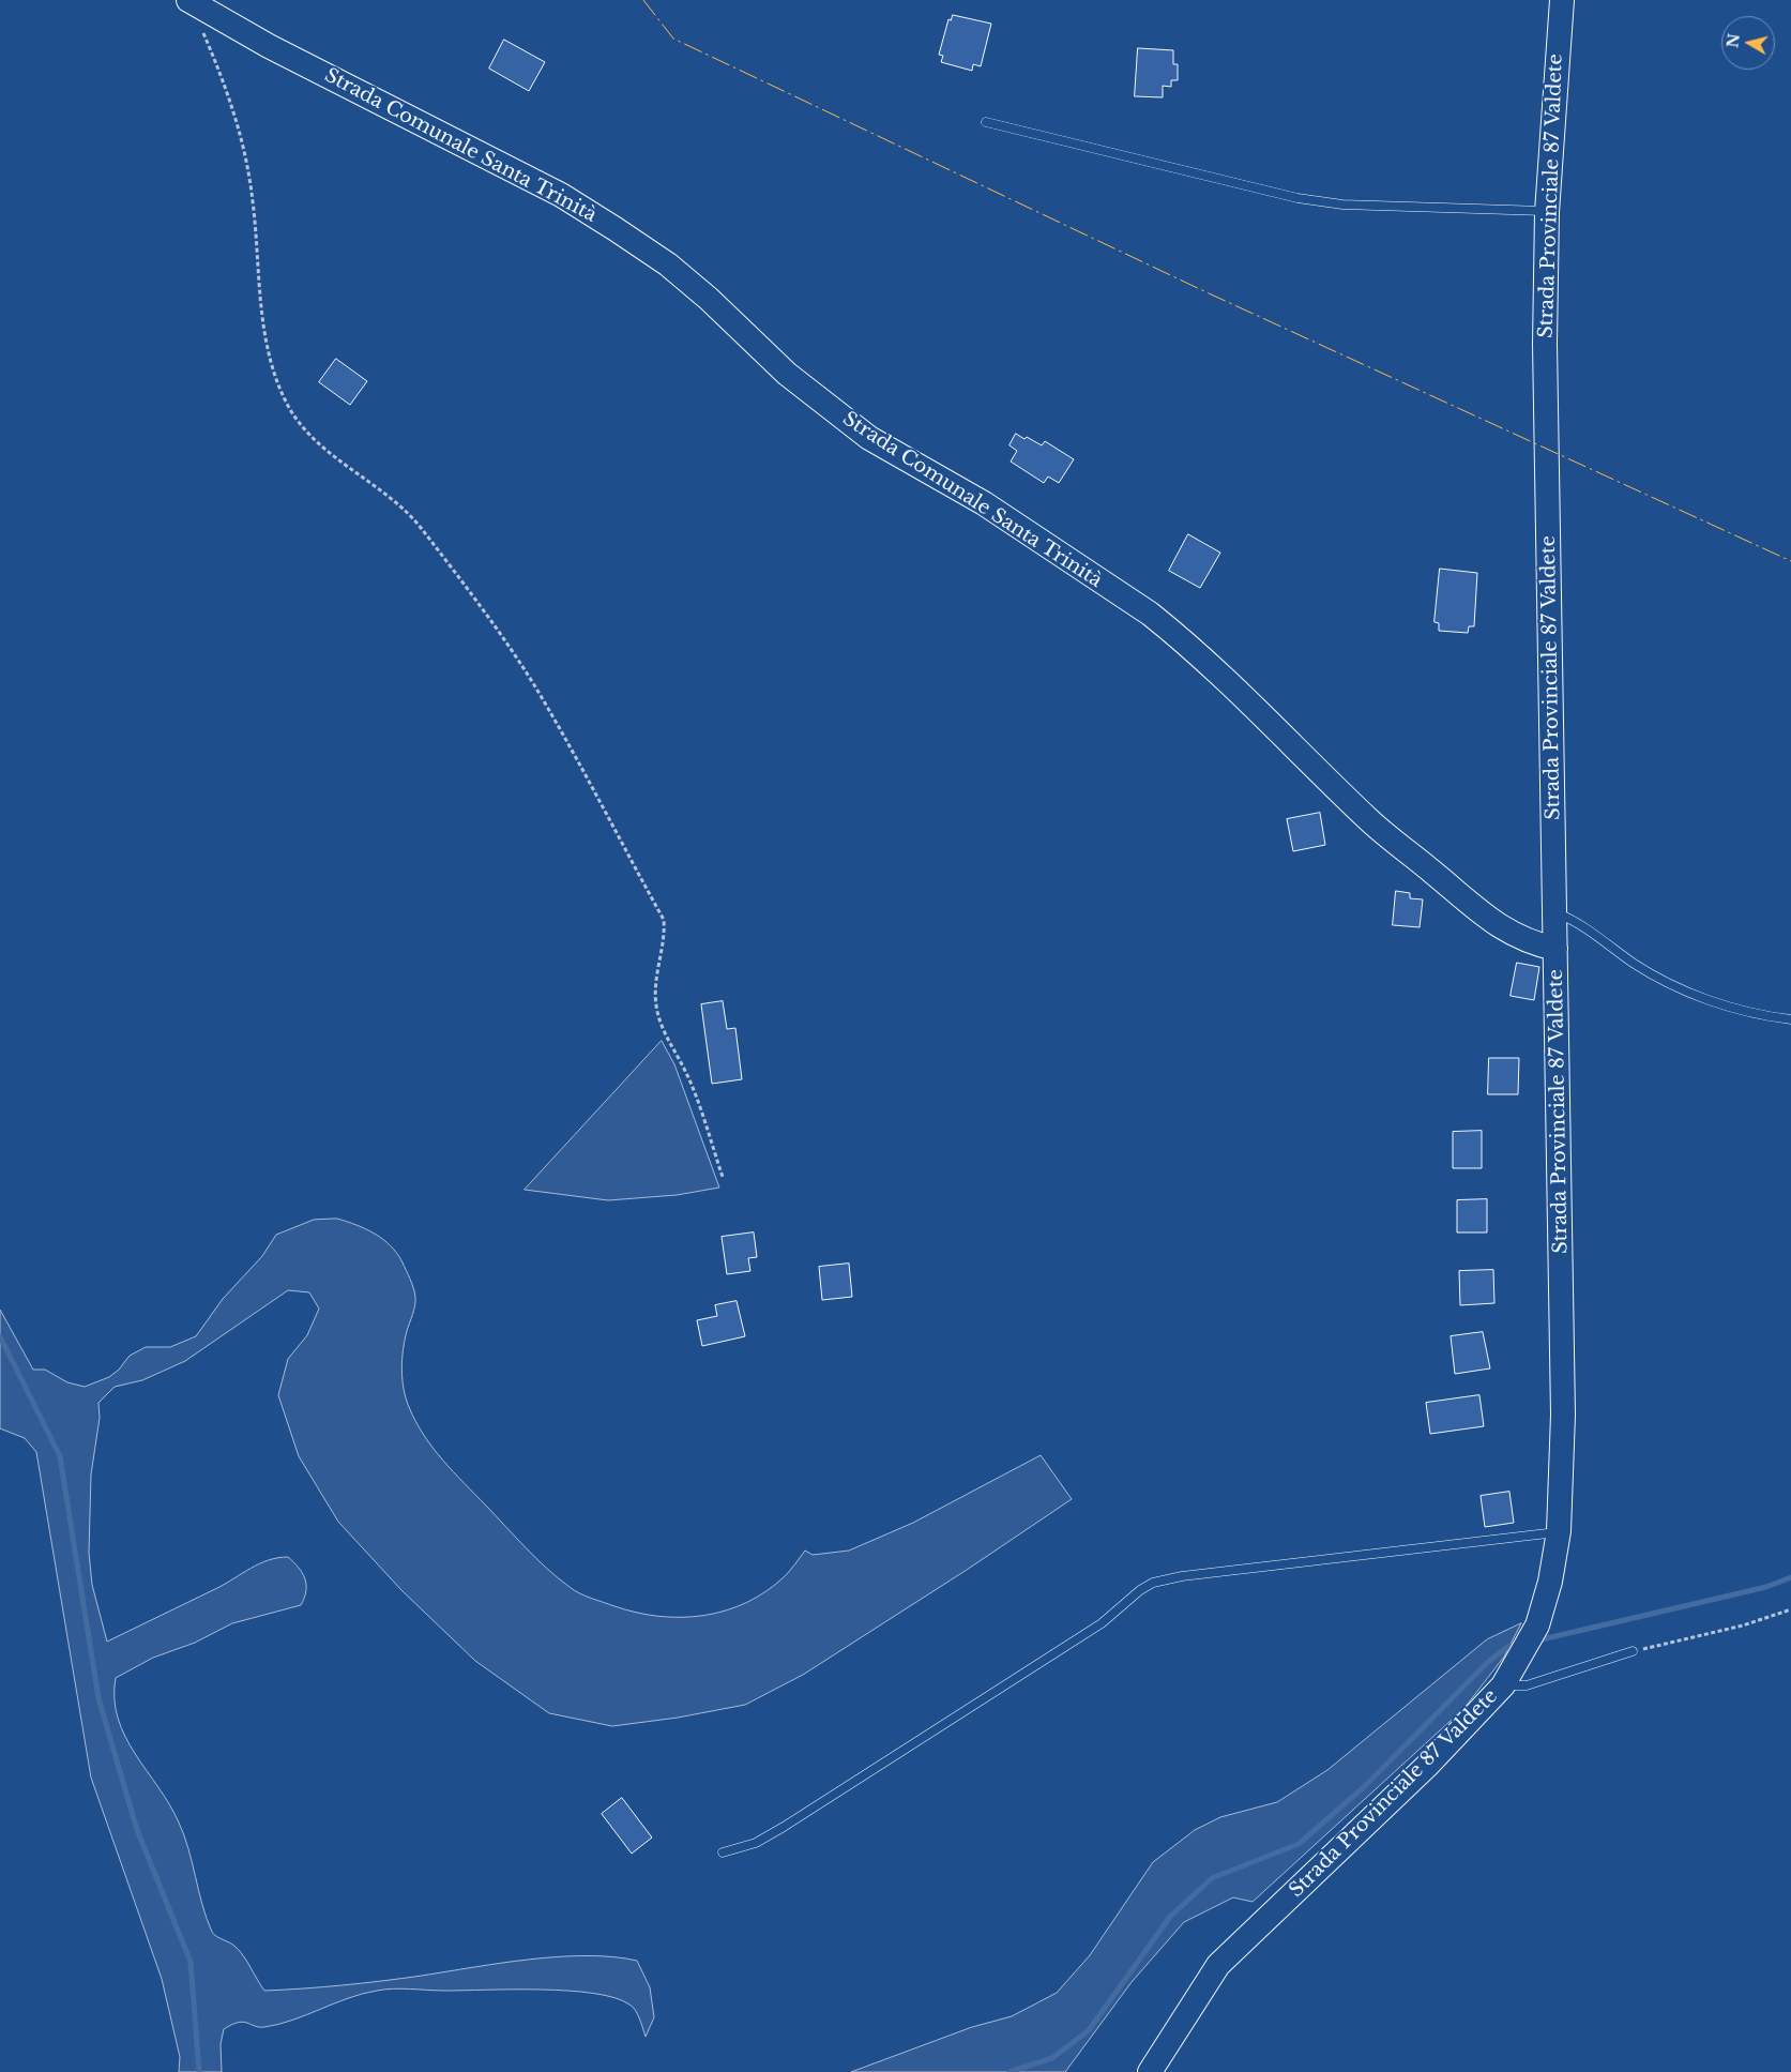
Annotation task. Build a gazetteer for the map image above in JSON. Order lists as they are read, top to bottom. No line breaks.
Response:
{"streets":{"main road":["Strada Comunale Santa Trinità","Strada Provinciale 87 Valdete"]},"crossings":[["Strada Comunale Santa Trinità","Strada Provinciale 87 Valdete"]],"north":"left"}
